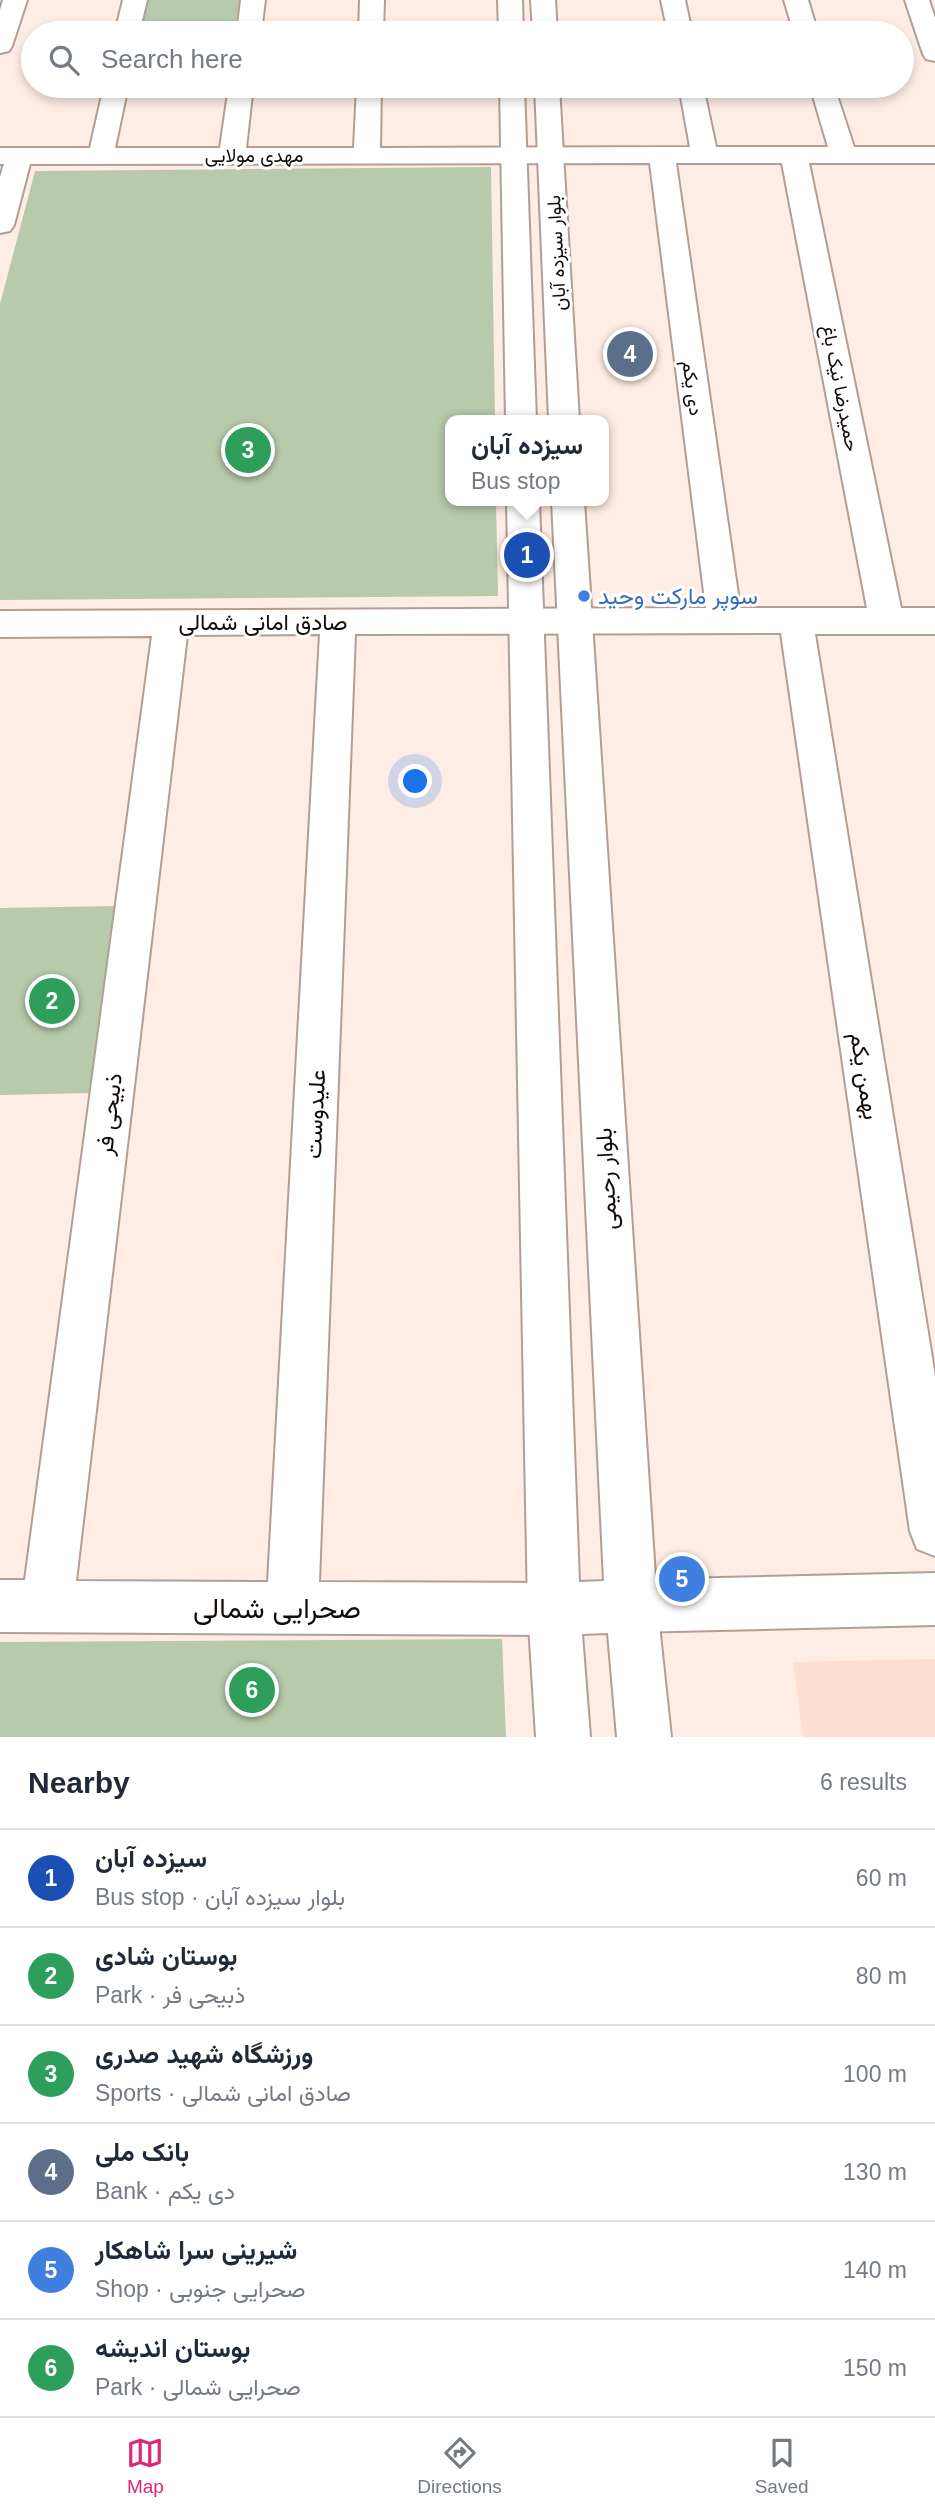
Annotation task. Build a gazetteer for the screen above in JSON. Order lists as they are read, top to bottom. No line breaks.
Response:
{"streets":{"street":["مهدی مولایی","بلوار سیزده آبان","دی یکم","حمیدرضا نیک باغ","صادق امانی شمالی","بهمن یکم","ذبیحی فر","علیدوست","بلوار رحیمی","صحرایی شمالی"]},"crossings":[["مهدی مولایی","بلوار سیزده آبان"],["دی یکم","صادق امانی شمالی"],["حمیدرضا نیک باغ","صادق امانی شمالی"],["صادق امانی شمالی","بهمن یکم"],["صادق امانی شمالی","ذبیحی فر"],["صادق امانی شمالی","علیدوست"],["صادق امانی شمالی","بلوار رحیمی"],["ذبیحی فر","صحرایی شمالی"],["علیدوست","صحرایی شمالی"],["بلوار رحیمی","صحرایی شمالی"]],"places":["سوپر مارکت وحید"],"page":{"search":"Search here","pins":["4","3","1","2","5","6"],"popup":["سیزده آبان","Bus stop"],"heading":["Nearby","6 results"],"list":[{"mark":"1","name":"سیزده آبان","note":"Bus stop · بلوار سیزده آبان","value":"60 m"},{"mark":"2","name":"بوستان شادی","note":"Park · ذبیحی فر","value":"80 m"},{"mark":"3","name":"ورزشگاه شهید صدری","note":"Sports · صادق امانی شمالی","value":"100 m"},{"mark":"4","name":"بانک ملی","note":"Bank · دی یکم","value":"130 m"},{"mark":"5","name":"شیرینی سرا شاهکار","note":"Shop · صحرایی جنوبی","value":"140 m"},{"mark":"6","name":"بوستان اندیشه","note":"Park · صحرایی شمالی","value":"150 m"}],"nav":["Map","Directions","Saved"]}}
